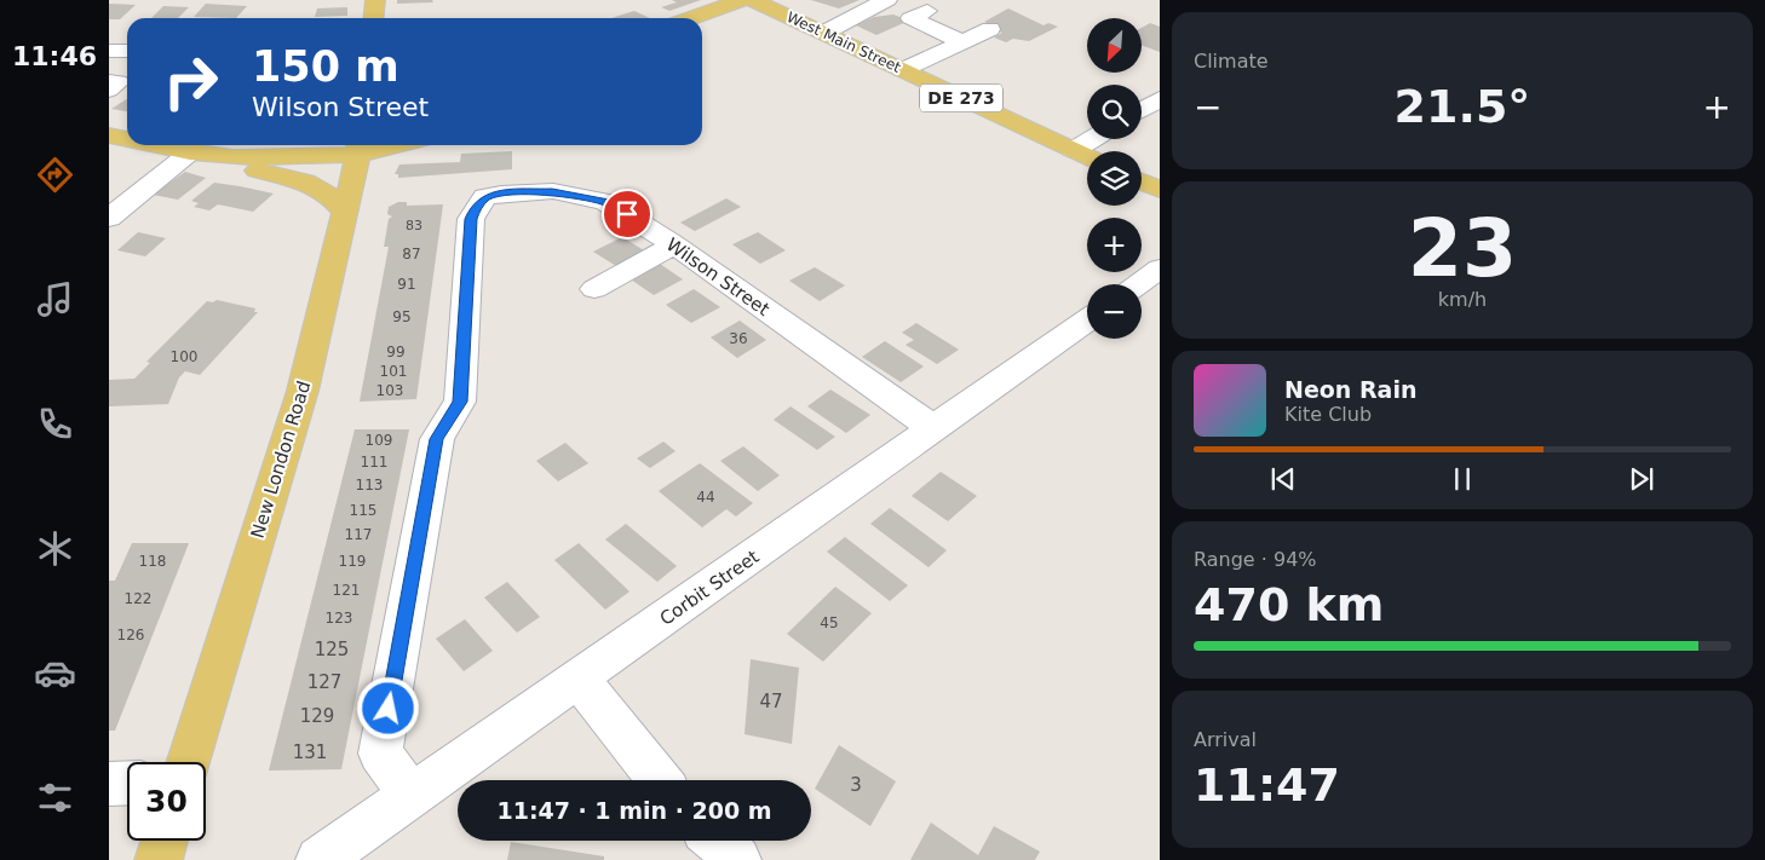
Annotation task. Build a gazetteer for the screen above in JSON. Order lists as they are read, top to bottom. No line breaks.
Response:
{"streets":{"main road":["West Main Street","DE 273","New London Road"],"street":["Wilson Street","Corbit Street"]},"crossings":[["Wilson Street","Corbit Street"]],"house_numbers":["83","87","91","95","36","99","100","101","103","109","111","113","44","115","117","118","119","121","122","123","45","126","125","127","47","129","131","3"],"north":"bottom left","page":{"tabs":"11:46","tile":["Climate",["23","km/h"],["Range · 94%","470 km"],["Arrival","11:47"]],"map_buttons":["+","−"],"turn":["150 m","Wilson Street"],"heat":["−","21.5°","+"],"song":["Neon Rain","Kite Club"],"limit":"30","trip":"11:47 · 1 min · 200 m"}}
